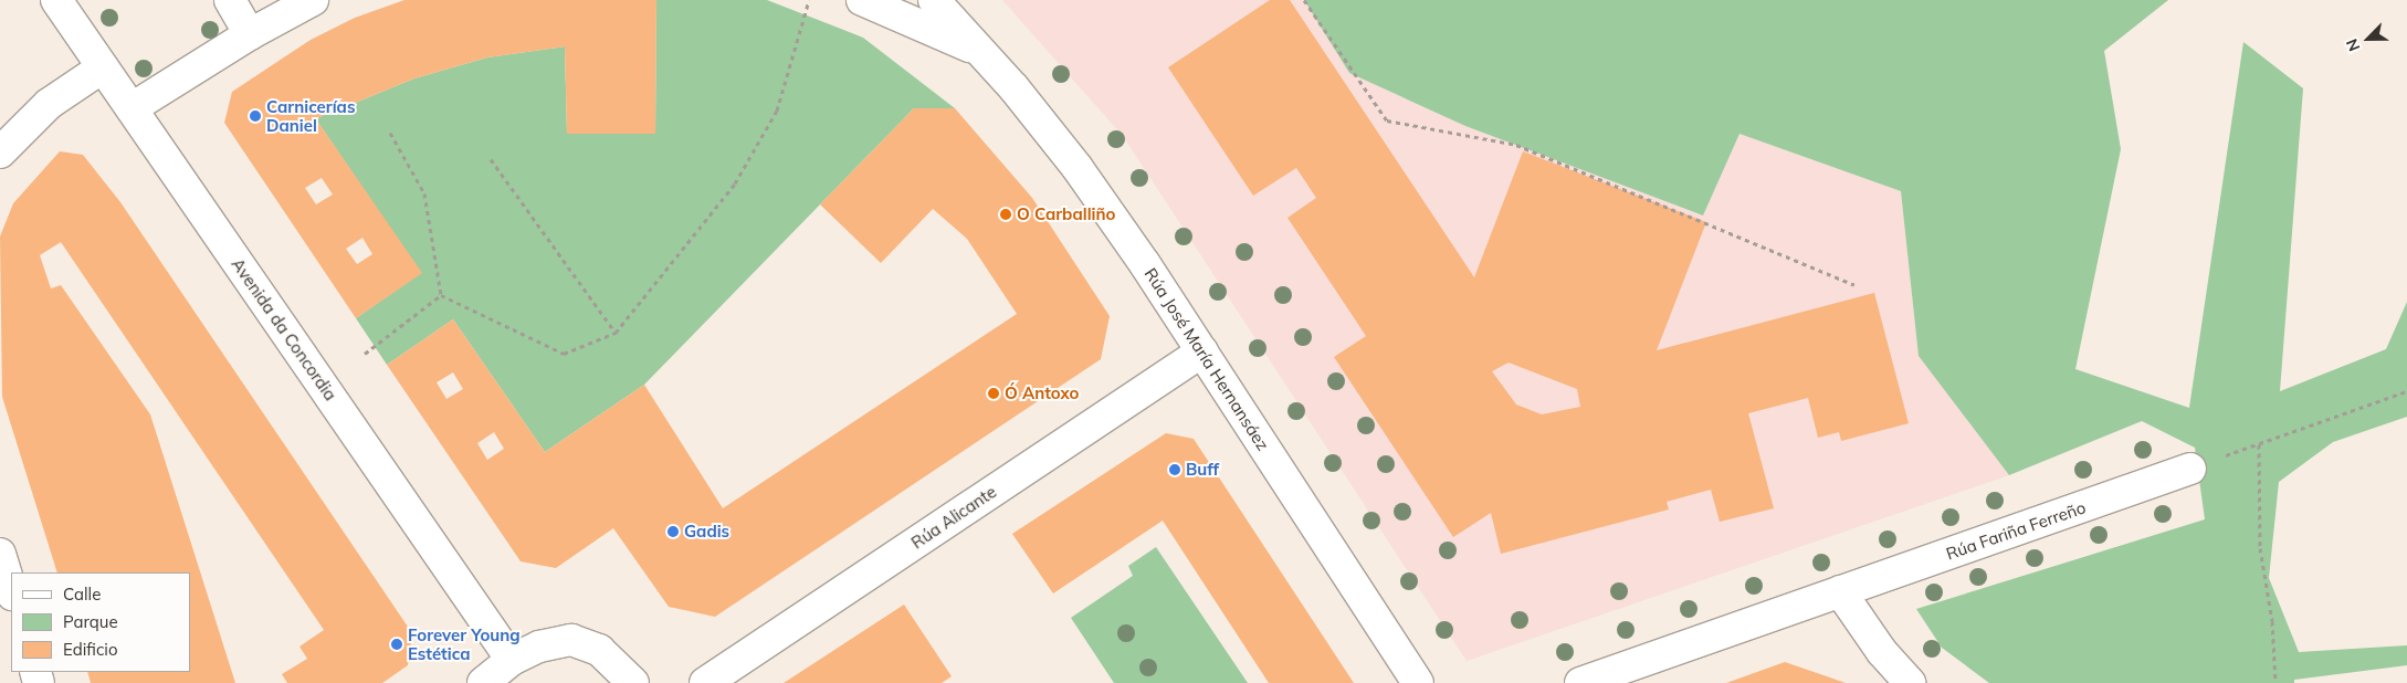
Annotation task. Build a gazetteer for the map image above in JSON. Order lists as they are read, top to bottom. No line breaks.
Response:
{"streets":{"street":["Avenida da Concordia","Rúa José María Hernansáez","Rúa Alicante","Rúa Fariña Ferreño"]},"crossings":[["Rúa José María Hernansáez","Rúa Alicante"]],"places":["Carnicerías Daniel","O Carballiño","Ó Antoxo","Buff","Gadis","Forever Young Estética"],"legend":["Calle","Parque","Edificio"],"north":"bottom left"}
